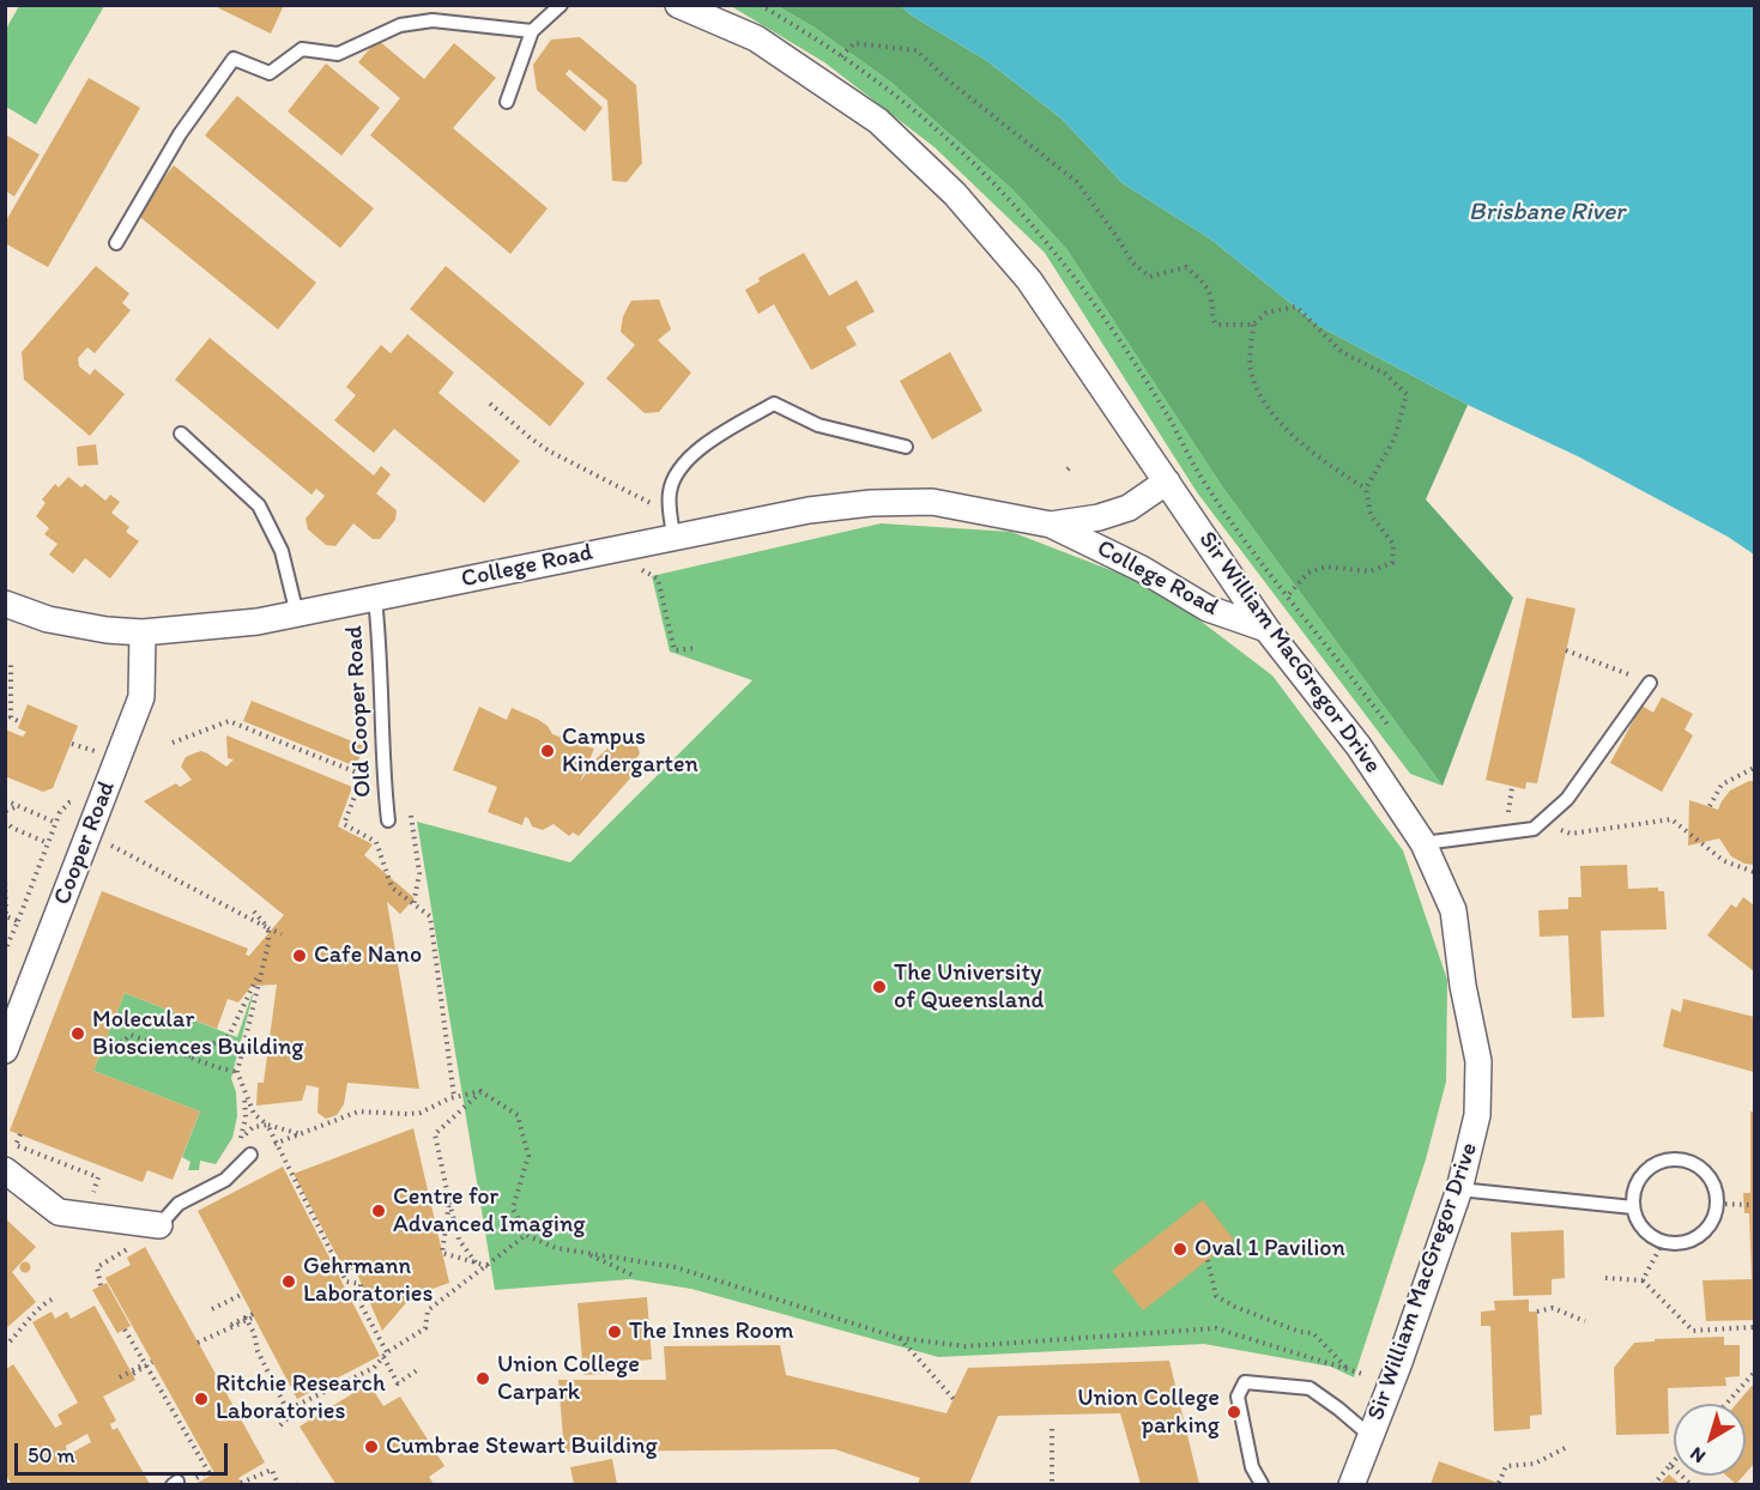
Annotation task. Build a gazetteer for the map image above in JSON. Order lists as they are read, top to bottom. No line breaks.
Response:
{"streets":{"street":["College Road","Sir William MacGregor Drive","Cooper Road"],"lane":["Old Cooper Road"]},"crossings":[["College Road","Sir William MacGregor Drive"],["College Road","Old Cooper Road"],["College Road","Cooper Road"]],"water":["Brisbane River"],"places":["Campus Kindergarten","Cafe Nano","The University of Queensland","Molecular Biosciences Building","Centre for Advanced Imaging","Oval 1 Pavilion","Gehrmann Laboratories","The Innes Room","Union College Carpark","Ritchie Research Laboratories","Union College parking","Cumbrae Stewart Building"],"scale_bar":"50 m","north":"bottom left"}
